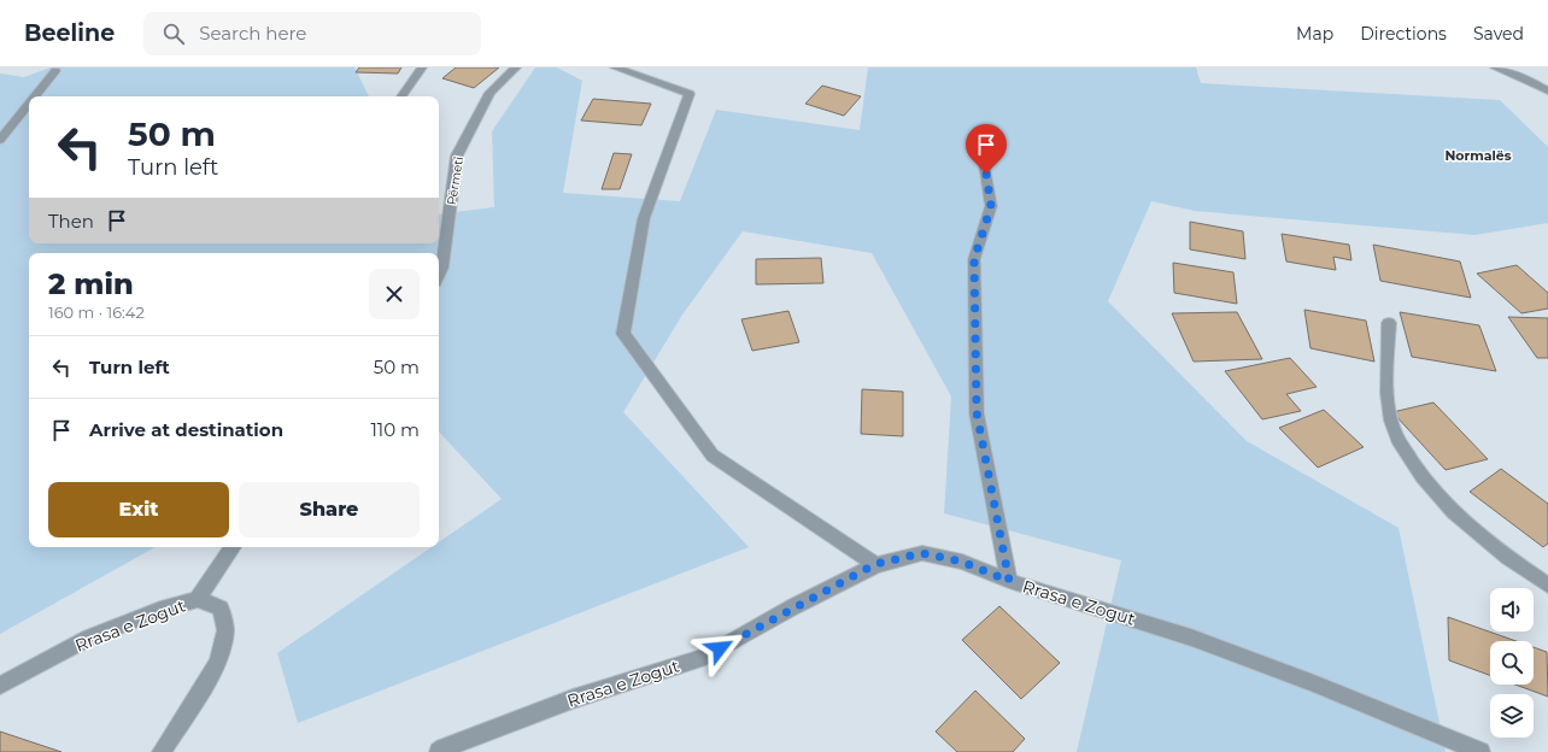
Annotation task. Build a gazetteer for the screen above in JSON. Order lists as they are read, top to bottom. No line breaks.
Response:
{"streets":{"street":["Përmeti","Rrasa e Zogut"]},"districts":["Normalës"],"page":{"header":"Beeline","search":"Search here","nav":["Map","Directions","Saved"],"turn":["50 m","Turn left"],"then":"Then","heading":["2 min","160 m · 16:42"],"list":[{"name":"Turn left","value":"50 m"},{"name":"Arrive at destination","value":"110 m"}],"buttons":["Exit","Share"]}}
